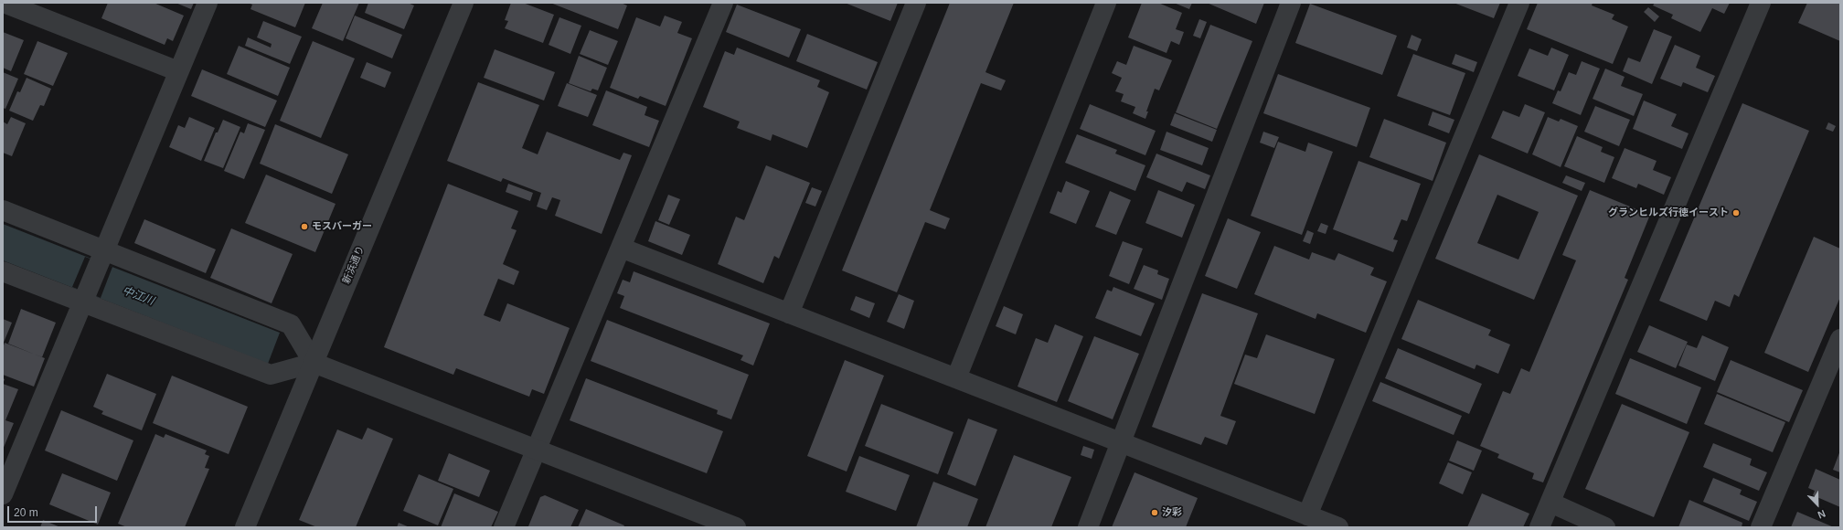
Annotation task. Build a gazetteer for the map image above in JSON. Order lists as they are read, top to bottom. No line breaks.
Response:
{"streets":{"street":["新浜通り"]},"water":["中江川"],"places":["グランヒルズ行徳イースト","モスバーガー","汐彩"],"scale_bar":"20 m","north":"bottom right"}
